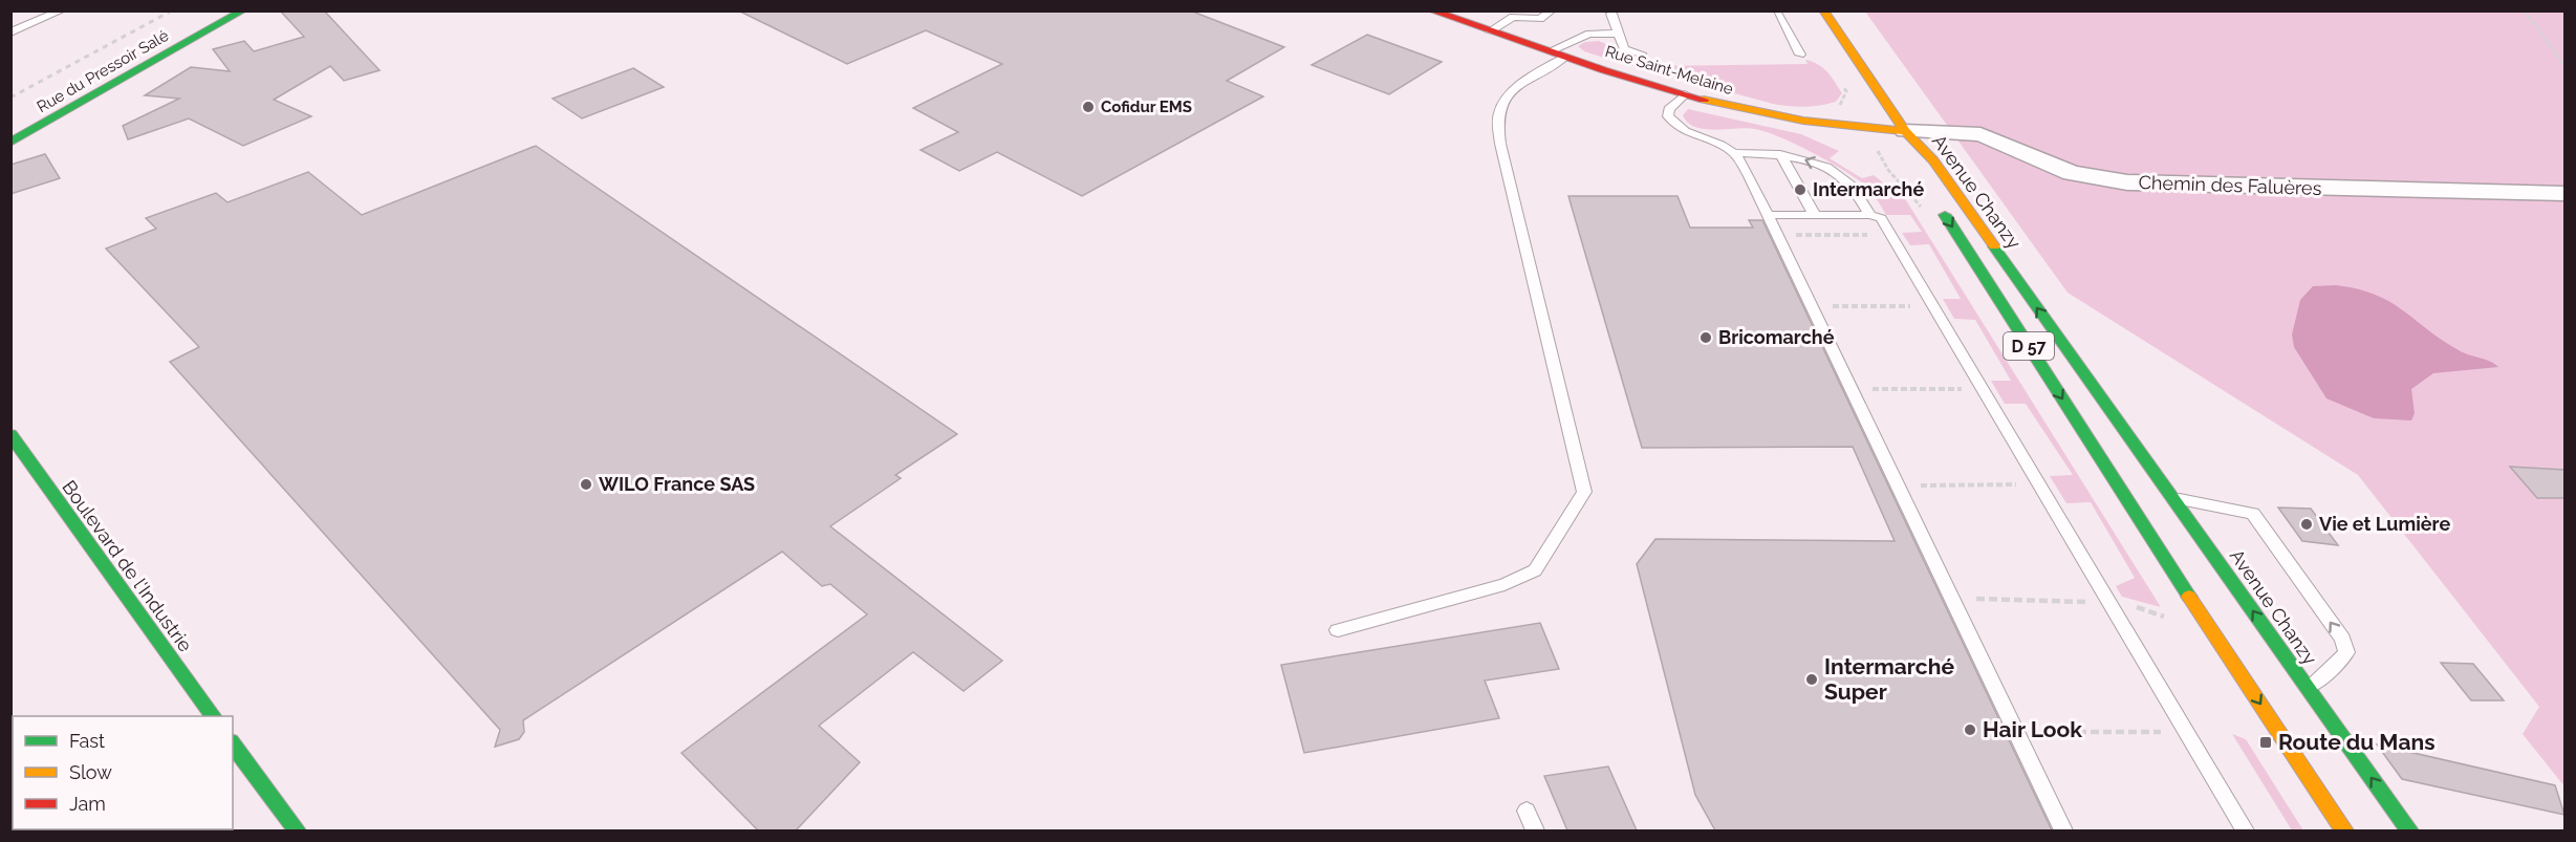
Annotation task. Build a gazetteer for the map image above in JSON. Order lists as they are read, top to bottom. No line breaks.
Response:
{"streets":{"main road":["Rue Saint-Melaine","Rue du Pressoir Salé","Avenue Chanzy","D 57","Boulevard de l'Industrie"],"street":["Chemin des Faluères"]},"crossings":[["Rue Saint-Melaine","Chemin des Faluères"],["Rue Saint-Melaine","Avenue Chanzy"],["Rue Saint-Melaine","D 57"],["Chemin des Faluères","Avenue Chanzy"],["Chemin des Faluères","D 57"],["Avenue Chanzy","D 57"]],"places":{"other":["Cofidur EMS","Intermarché","Bricomarché","WILO France SAS","Vie et Lumière","Intermarché Super","Hair Look"],"transit":["Route du Mans"]},"legend":["Fast","Slow","Jam"]}
